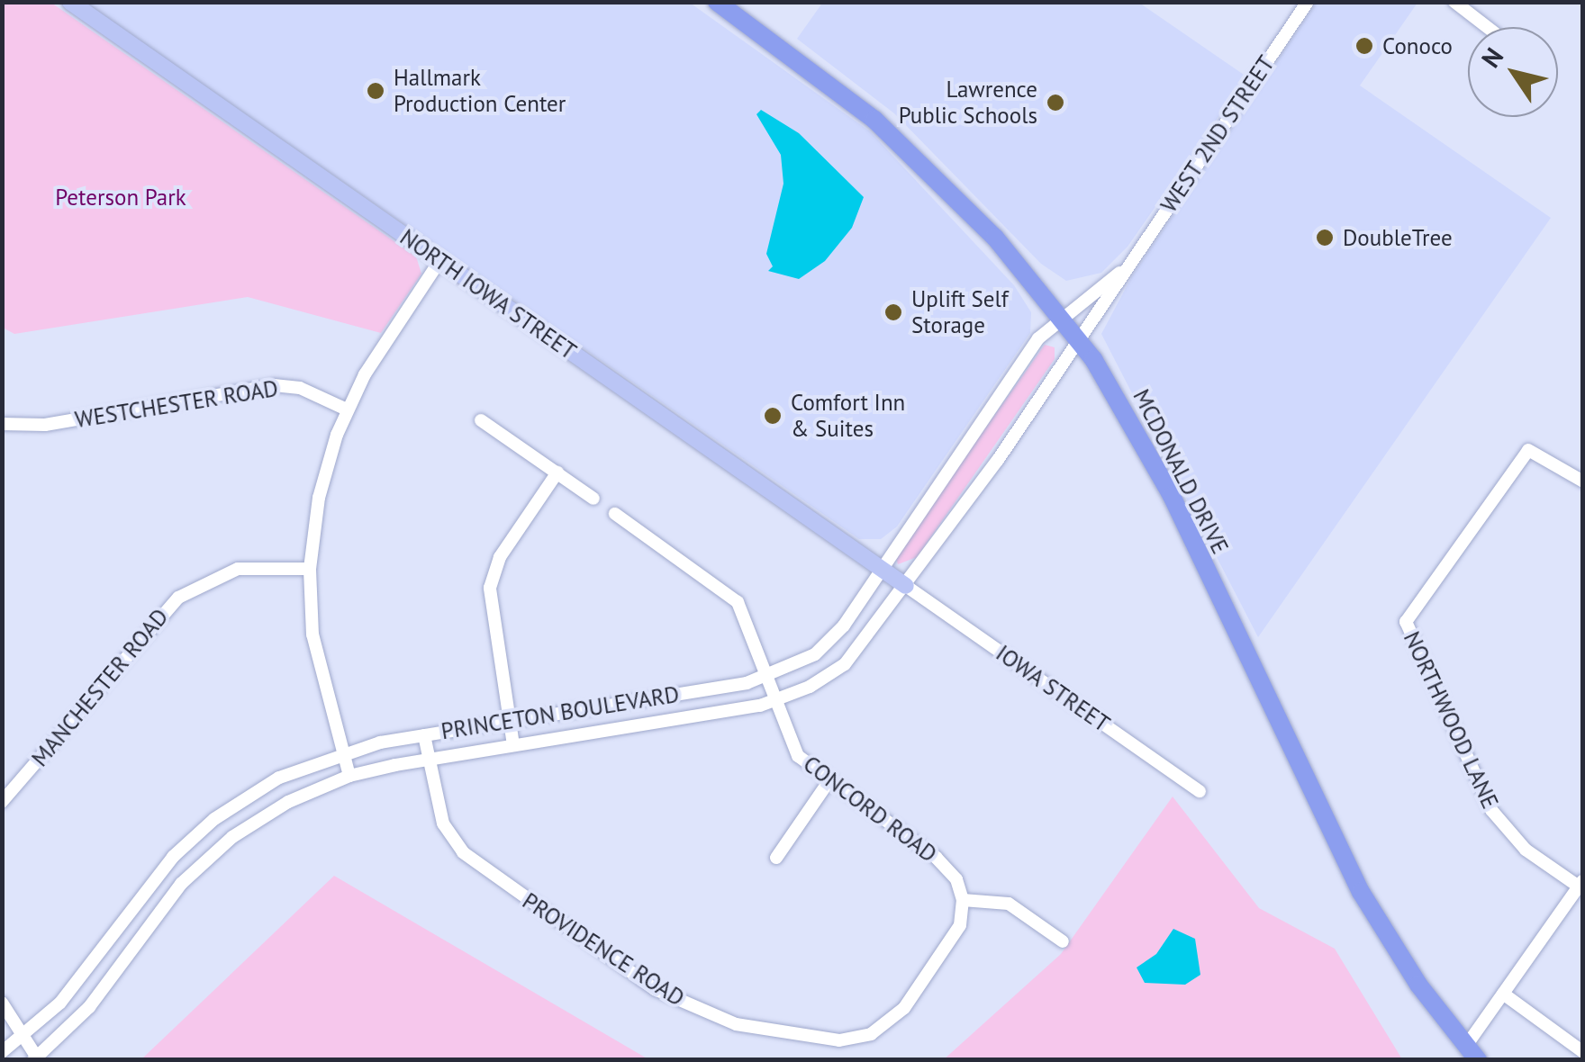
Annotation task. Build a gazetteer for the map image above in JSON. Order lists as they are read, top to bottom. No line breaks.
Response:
{"streets":{"highway":["MCDONALD DRIVE"],"main road":["NORTH IOWA STREET"],"street":["WEST 2ND STREET","WESTCHESTER ROAD","MANCHESTER ROAD","IOWA STREET","PRINCETON BOULEVARD","NORTHWOOD LANE","CONCORD ROAD","PROVIDENCE ROAD"]},"crossings":[["WEST 2ND STREET","MCDONALD DRIVE"],["WEST 2ND STREET","PRINCETON BOULEVARD"],["NORTH IOWA STREET","IOWA STREET"],["NORTH IOWA STREET","PRINCETON BOULEVARD"],["MCDONALD DRIVE","PRINCETON BOULEVARD"],["IOWA STREET","PRINCETON BOULEVARD"],["PRINCETON BOULEVARD","CONCORD ROAD"],["PRINCETON BOULEVARD","PROVIDENCE ROAD"],["CONCORD ROAD","PROVIDENCE ROAD"]],"parks":["Peterson Park"],"places":["Conoco","Hallmark Production Center","Lawrence Public Schools","DoubleTree","Uplift Self Storage","Comfort Inn & Suites"],"north":"top left"}
